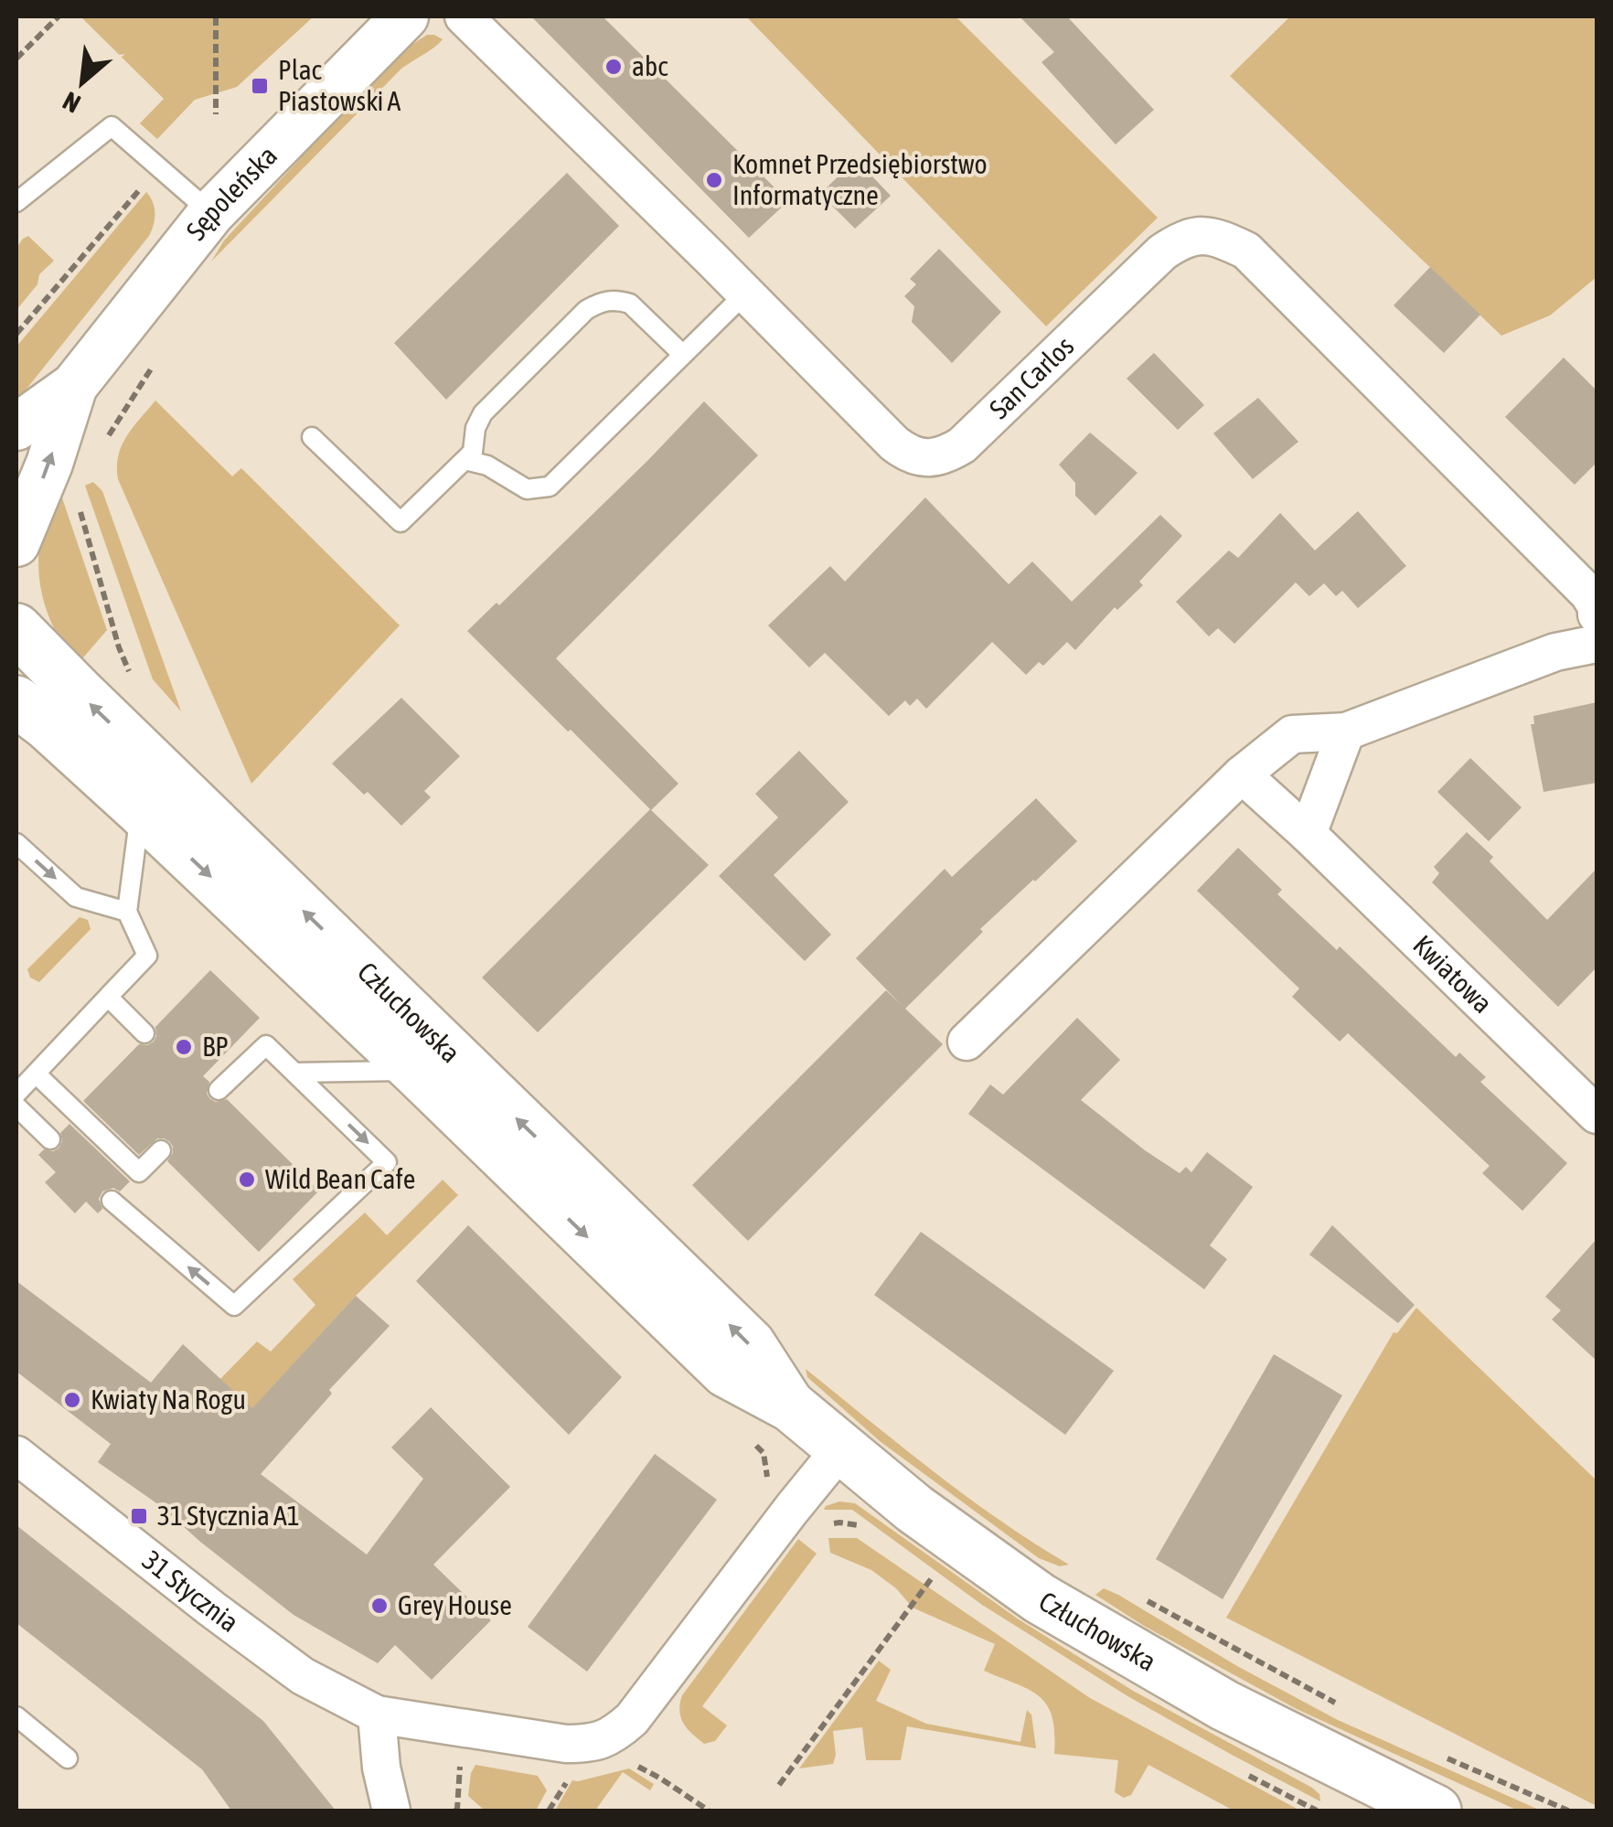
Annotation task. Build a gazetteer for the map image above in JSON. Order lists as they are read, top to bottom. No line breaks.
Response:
{"streets":{"main road":["Człuchowska"],"street":["Sępoleńska","San Carlos","Kwiatowa","31 Stycznia"]},"crossings":[["Człuchowska","31 Stycznia"]],"places":{"other":["abc","Komnet Przedsiębiorstwo Informatyczne","BP","Wild Bean Cafe","Kwiaty Na Rogu","Grey House"],"transit":["Plac Piastowski A","31 Stycznia A1"]},"north":"bottom left"}
